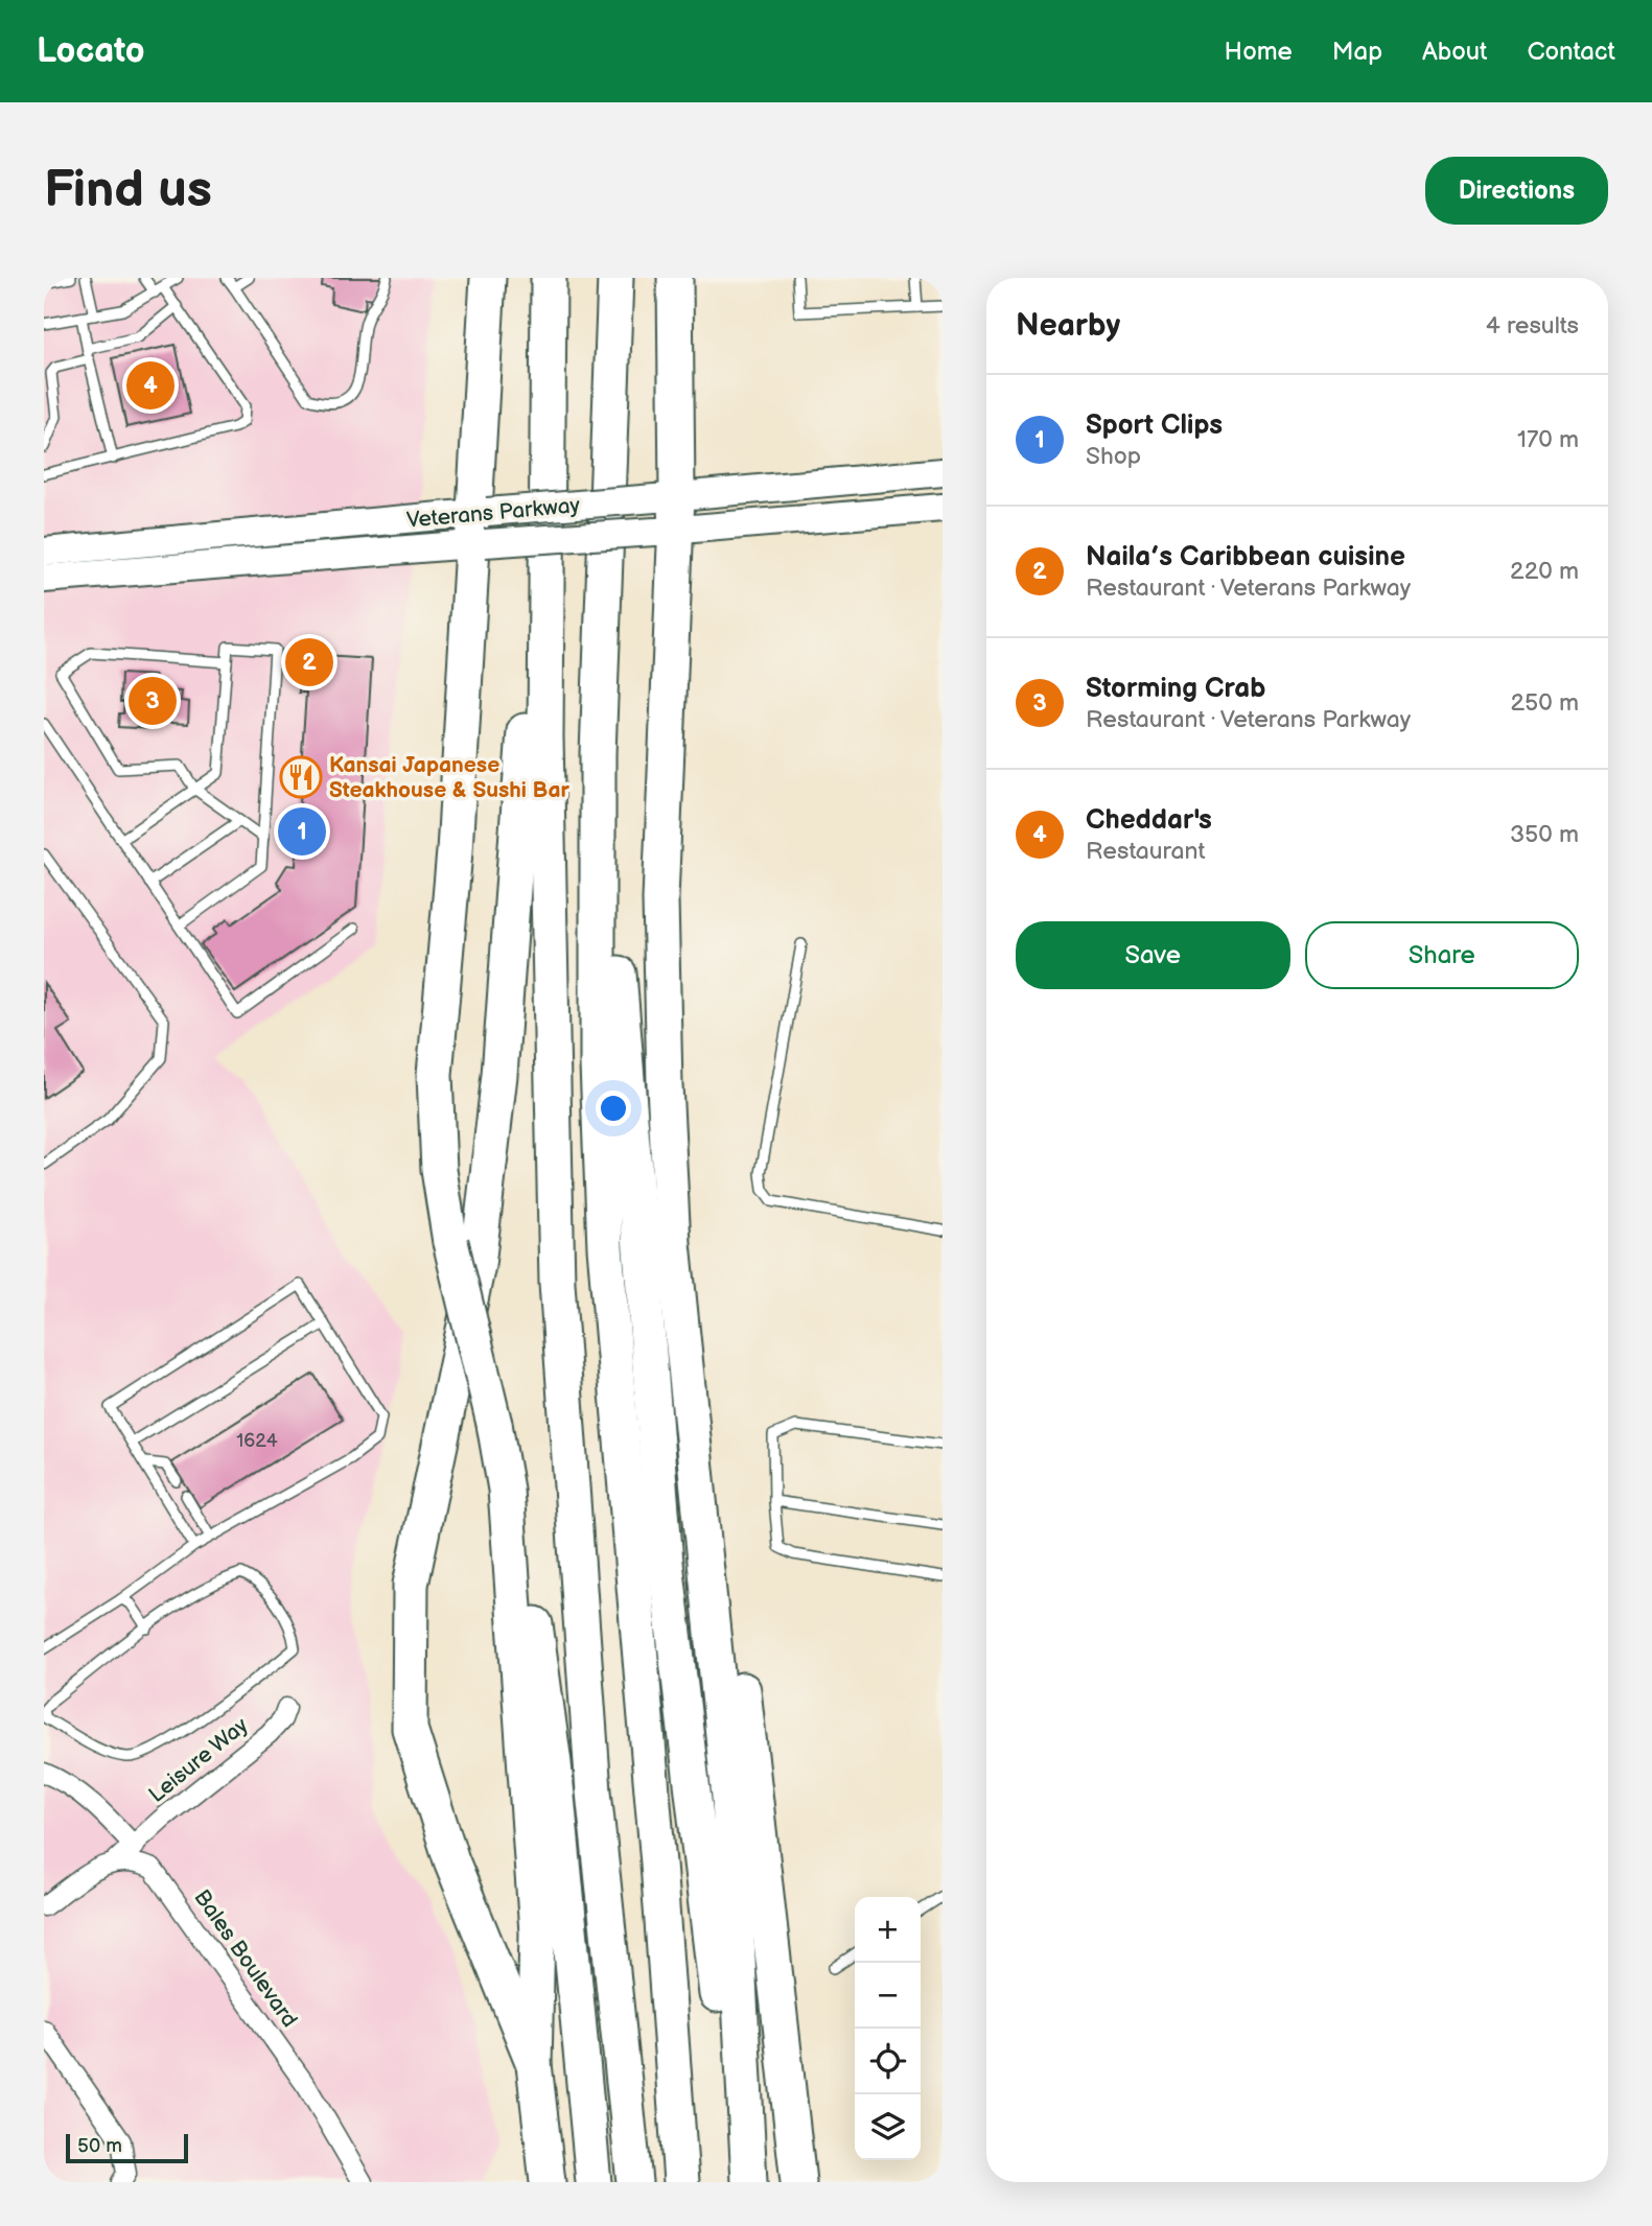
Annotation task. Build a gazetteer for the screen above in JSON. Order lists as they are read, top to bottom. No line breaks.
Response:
{"streets":{"main road":["Veterans Parkway"],"street":["Leisure Way","Bales Boulevard"]},"crossings":[["Leisure Way","Bales Boulevard"]],"places":{"restaurant":["Kansai Japanese Steakhouse & Sushi Bar"]},"house_numbers":["1624"],"scale_bar":"50 m","page":{"header":"Locato","nav":["Home","Map","About","Contact"],"buttons":["Directions",["Save","Share"]],"title":"Find us","heading":["Nearby","4 results"],"pins":["4","2","3","1"],"list":[{"mark":"1","name":"Sport Clips","note":"Shop","value":"170 m"},{"mark":"2","name":"Naila’s Caribbean cuisine","note":"Restaurant · Veterans Parkway","value":"220 m"},{"mark":"3","name":"Storming Crab","note":"Restaurant · Veterans Parkway","value":"250 m"},{"mark":"4","name":"Cheddar's","note":"Restaurant","value":"350 m"}],"map_buttons":["+","−"],"scale":"50 m"}}
